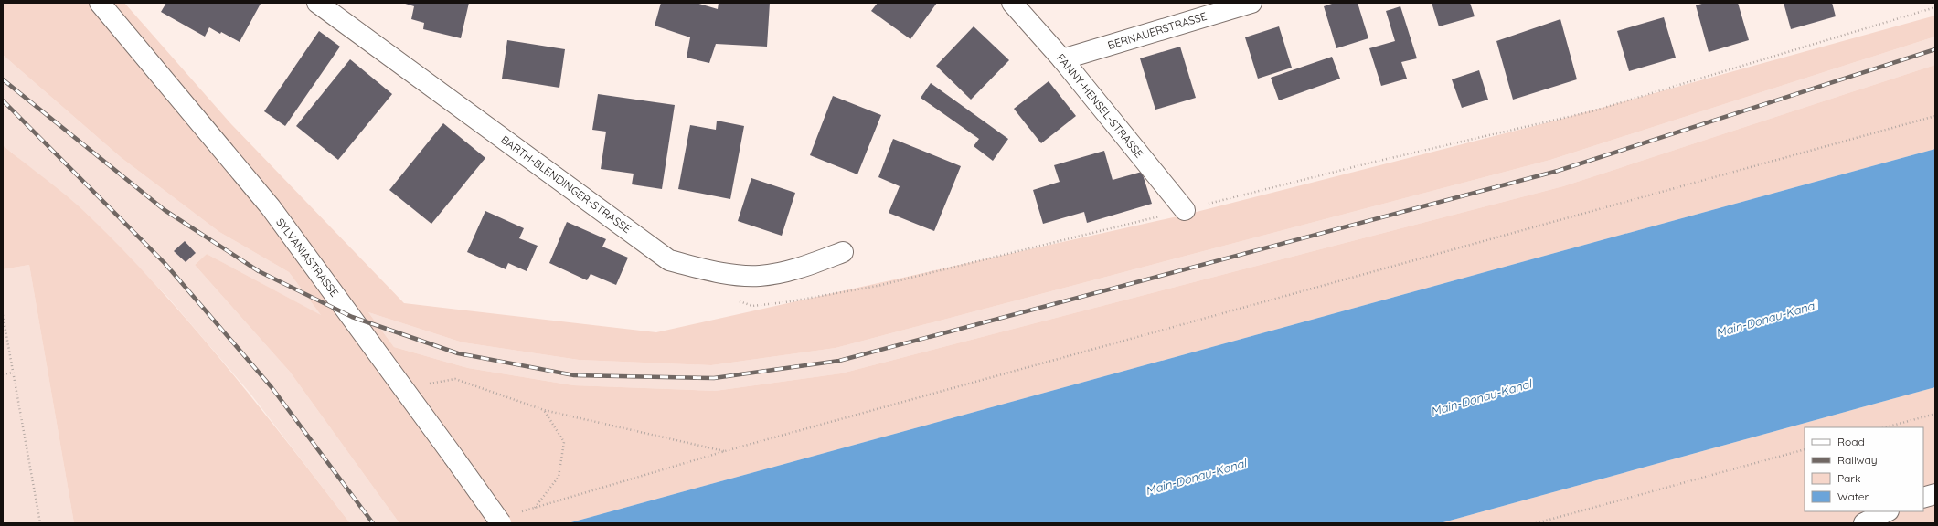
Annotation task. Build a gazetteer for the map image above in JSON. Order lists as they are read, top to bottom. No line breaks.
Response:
{"streets":{"street":["BERNAUERSTRASSE","FANNY-HENSEL-STRASSE","BARTH-BLENDINGER-STRASSE","SYLVANIASTRASSE"]},"crossings":[["BERNAUERSTRASSE","FANNY-HENSEL-STRASSE"]],"water":["Main-Donau-Kanal"],"legend":["Road","Railway","Park","Water"]}
